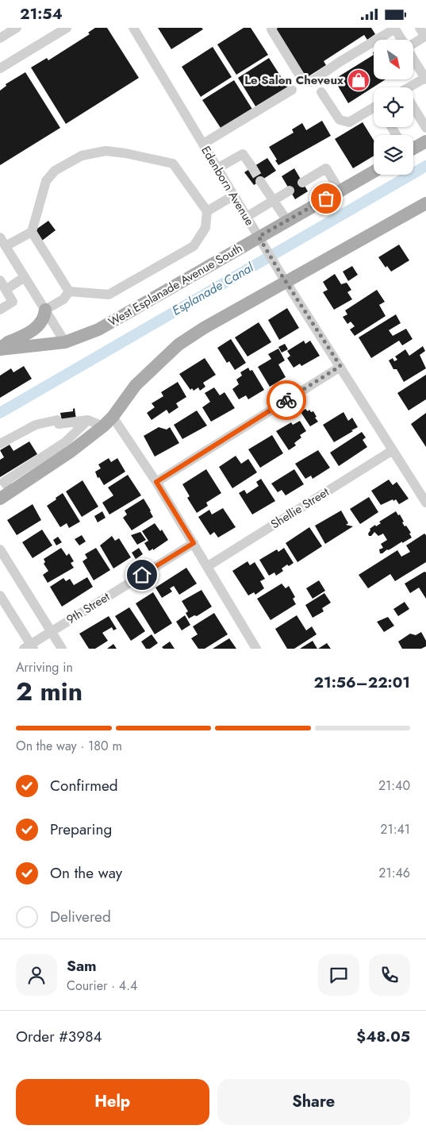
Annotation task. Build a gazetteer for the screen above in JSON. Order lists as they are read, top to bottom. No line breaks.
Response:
{"streets":{"main road":["West Esplanade Avenue South"],"street":["Edenborn Avenue","Shellie Street","9th Street"]},"crossings":[["Edenborn Avenue","West Esplanade Avenue South"],["Edenborn Avenue","Shellie Street"]],"water":["Esplanade Canal"],"places":{"shop":["Le Salon Cheveux"]},"north":"bottom right","page":{"status":"21:54","heading":["2 min","Arriving in","21:56–22:01"],"panel":["Sam","Courier · 4.4","Order #3984","$48.05"],"bar":"On the way · 180 m","list":[["Confirmed","21:40"],["Preparing","21:41"],["On the way","21:46"],"Delivered"],"buttons":["Help","Share"]}}
